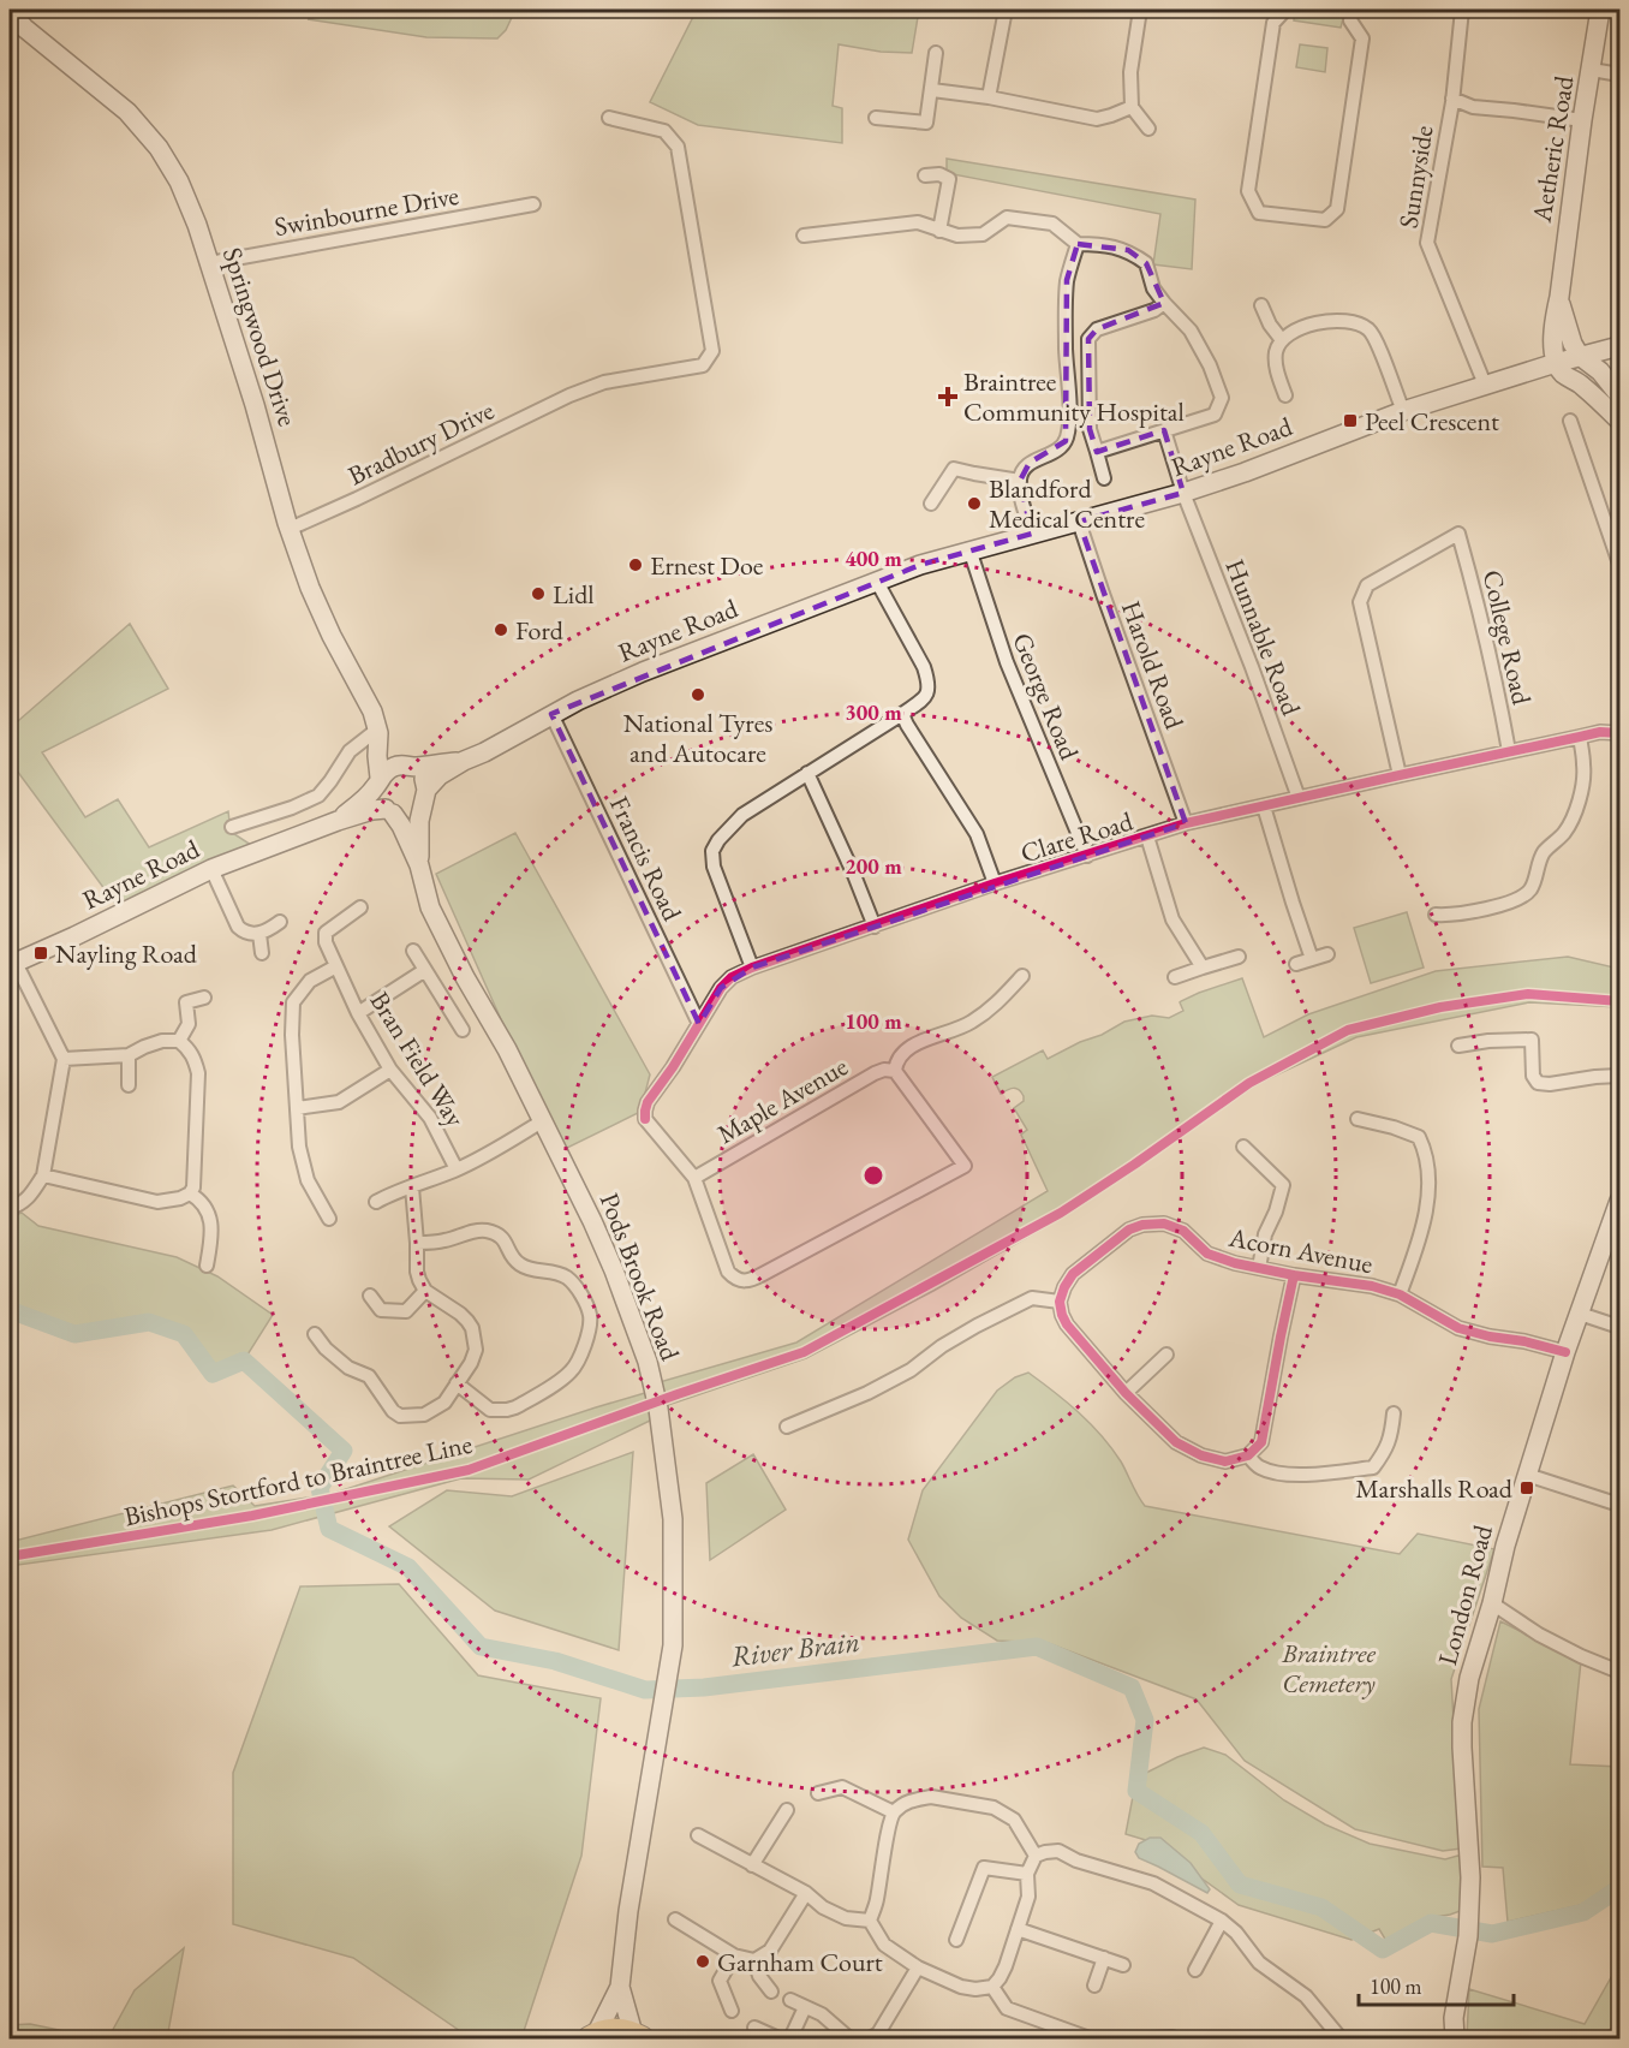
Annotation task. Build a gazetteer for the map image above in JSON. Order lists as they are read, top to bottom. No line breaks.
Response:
{"streets":{"main road":["Aetheric Road","Springwood Drive","Rayne Road","Pods Brook Road","London Road"],"street":["Sunnyside","Swinbourne Drive","Bradbury Drive","Hunnable Road","College Road","Harold Road","George Road","Clare Road","Francis Road","Bran Field Way","Maple Avenue","Acorn Avenue"],"cycle path":["Bishops Stortford to Braintree Line"]},"crossings":[["Aetheric Road","Rayne Road"],["Sunnyside","Rayne Road"],["Swinbourne Drive","Springwood Drive"],["Springwood Drive","Bradbury Drive"],["Springwood Drive","Rayne Road"],["Rayne Road","Hunnable Road"],["Rayne Road","Harold Road"],["Rayne Road","George Road"],["Rayne Road","Francis Road"],["Hunnable Road","Clare Road"],["College Road","Clare Road"],["Harold Road","Clare Road"],["George Road","Clare Road"],["Clare Road","Francis Road"],["Clare Road","Maple Avenue"],["Acorn Avenue","London Road"]],"water":["River Brain"],"parks":["Braintree Cemetery"],"places":{"health":["Braintree Community Hospital"],"transit":["Peel Crescent","Nayling Road","Marshalls Road"],"other":["Blandford Medical Centre","Ernest Doe","Lidl","Ford","National Tyres and Autocare","Garnham Court"]},"scale_bar":"100 m","rings":["400 m","300 m","200 m","100 m"]}
